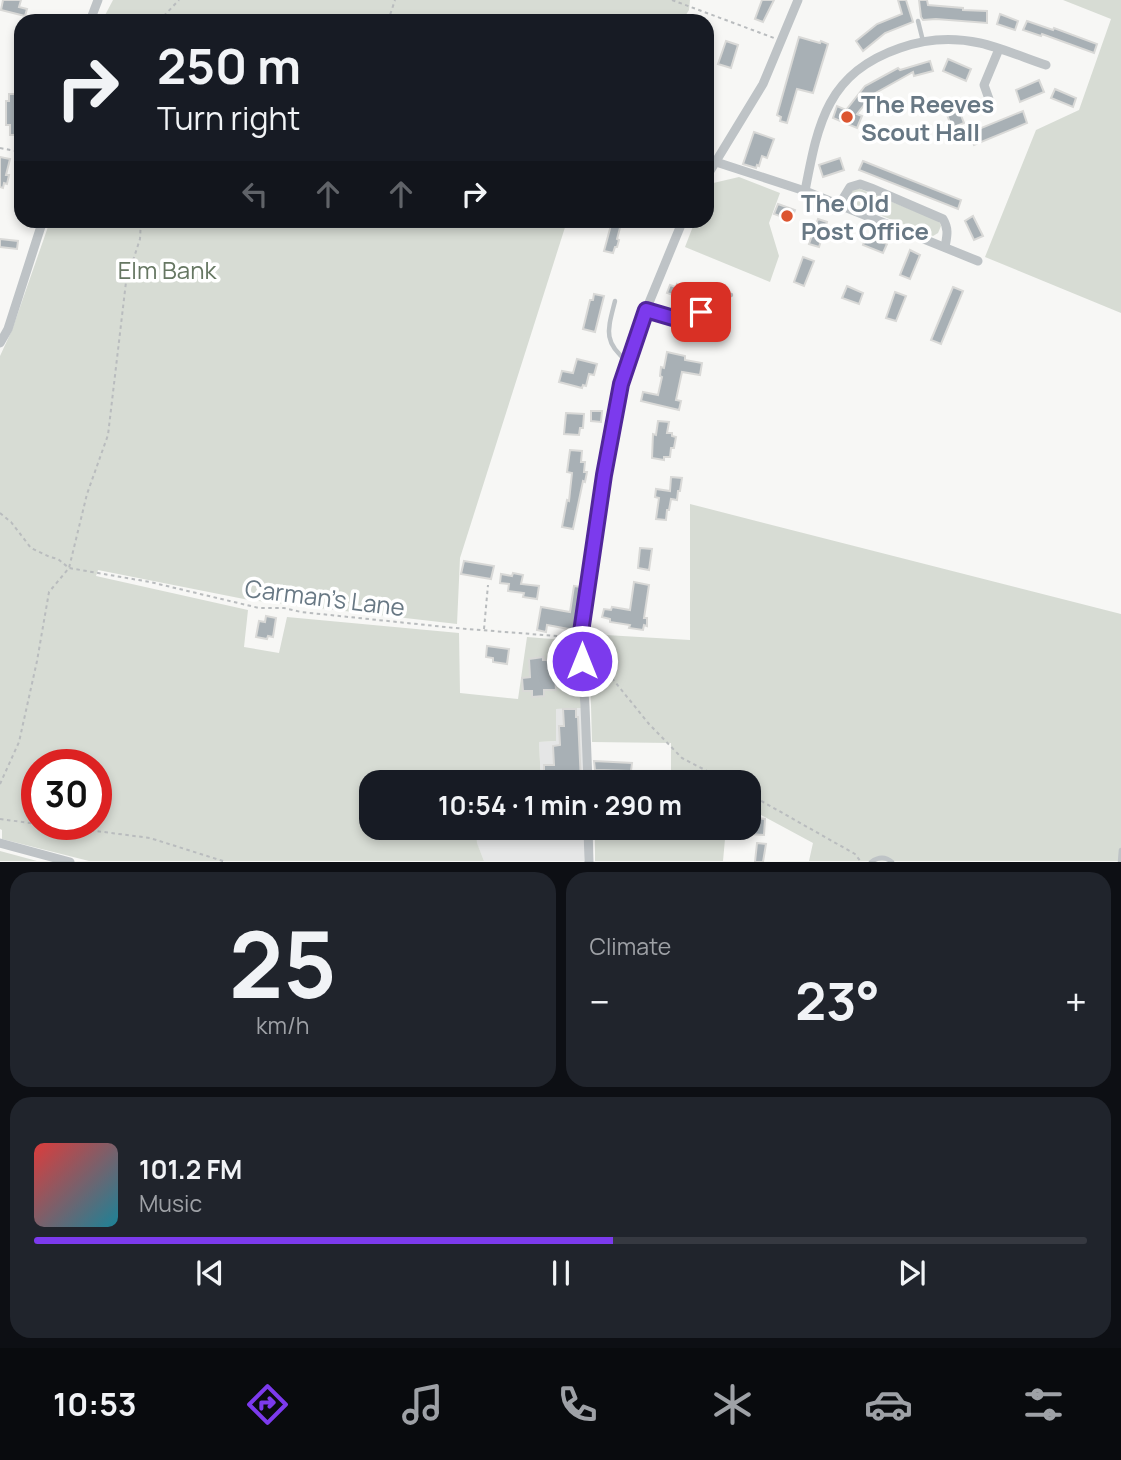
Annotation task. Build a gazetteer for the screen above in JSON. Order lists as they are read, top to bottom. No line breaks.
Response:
{"streets":{"path":["Carman's Lane"]},"parks":["Elm Bank"],"places":["The Reeves Scout Hall","The Old Post Office"],"page":{"turn":["250 m","Turn right"],"limit":"30","trip":"10:54 · 1 min · 290 m","tile":[["25","km/h"],"Climate"],"heat":["−","23°","+"],"song":["101.2 FM","Music"],"tabs":"10:53"}}
